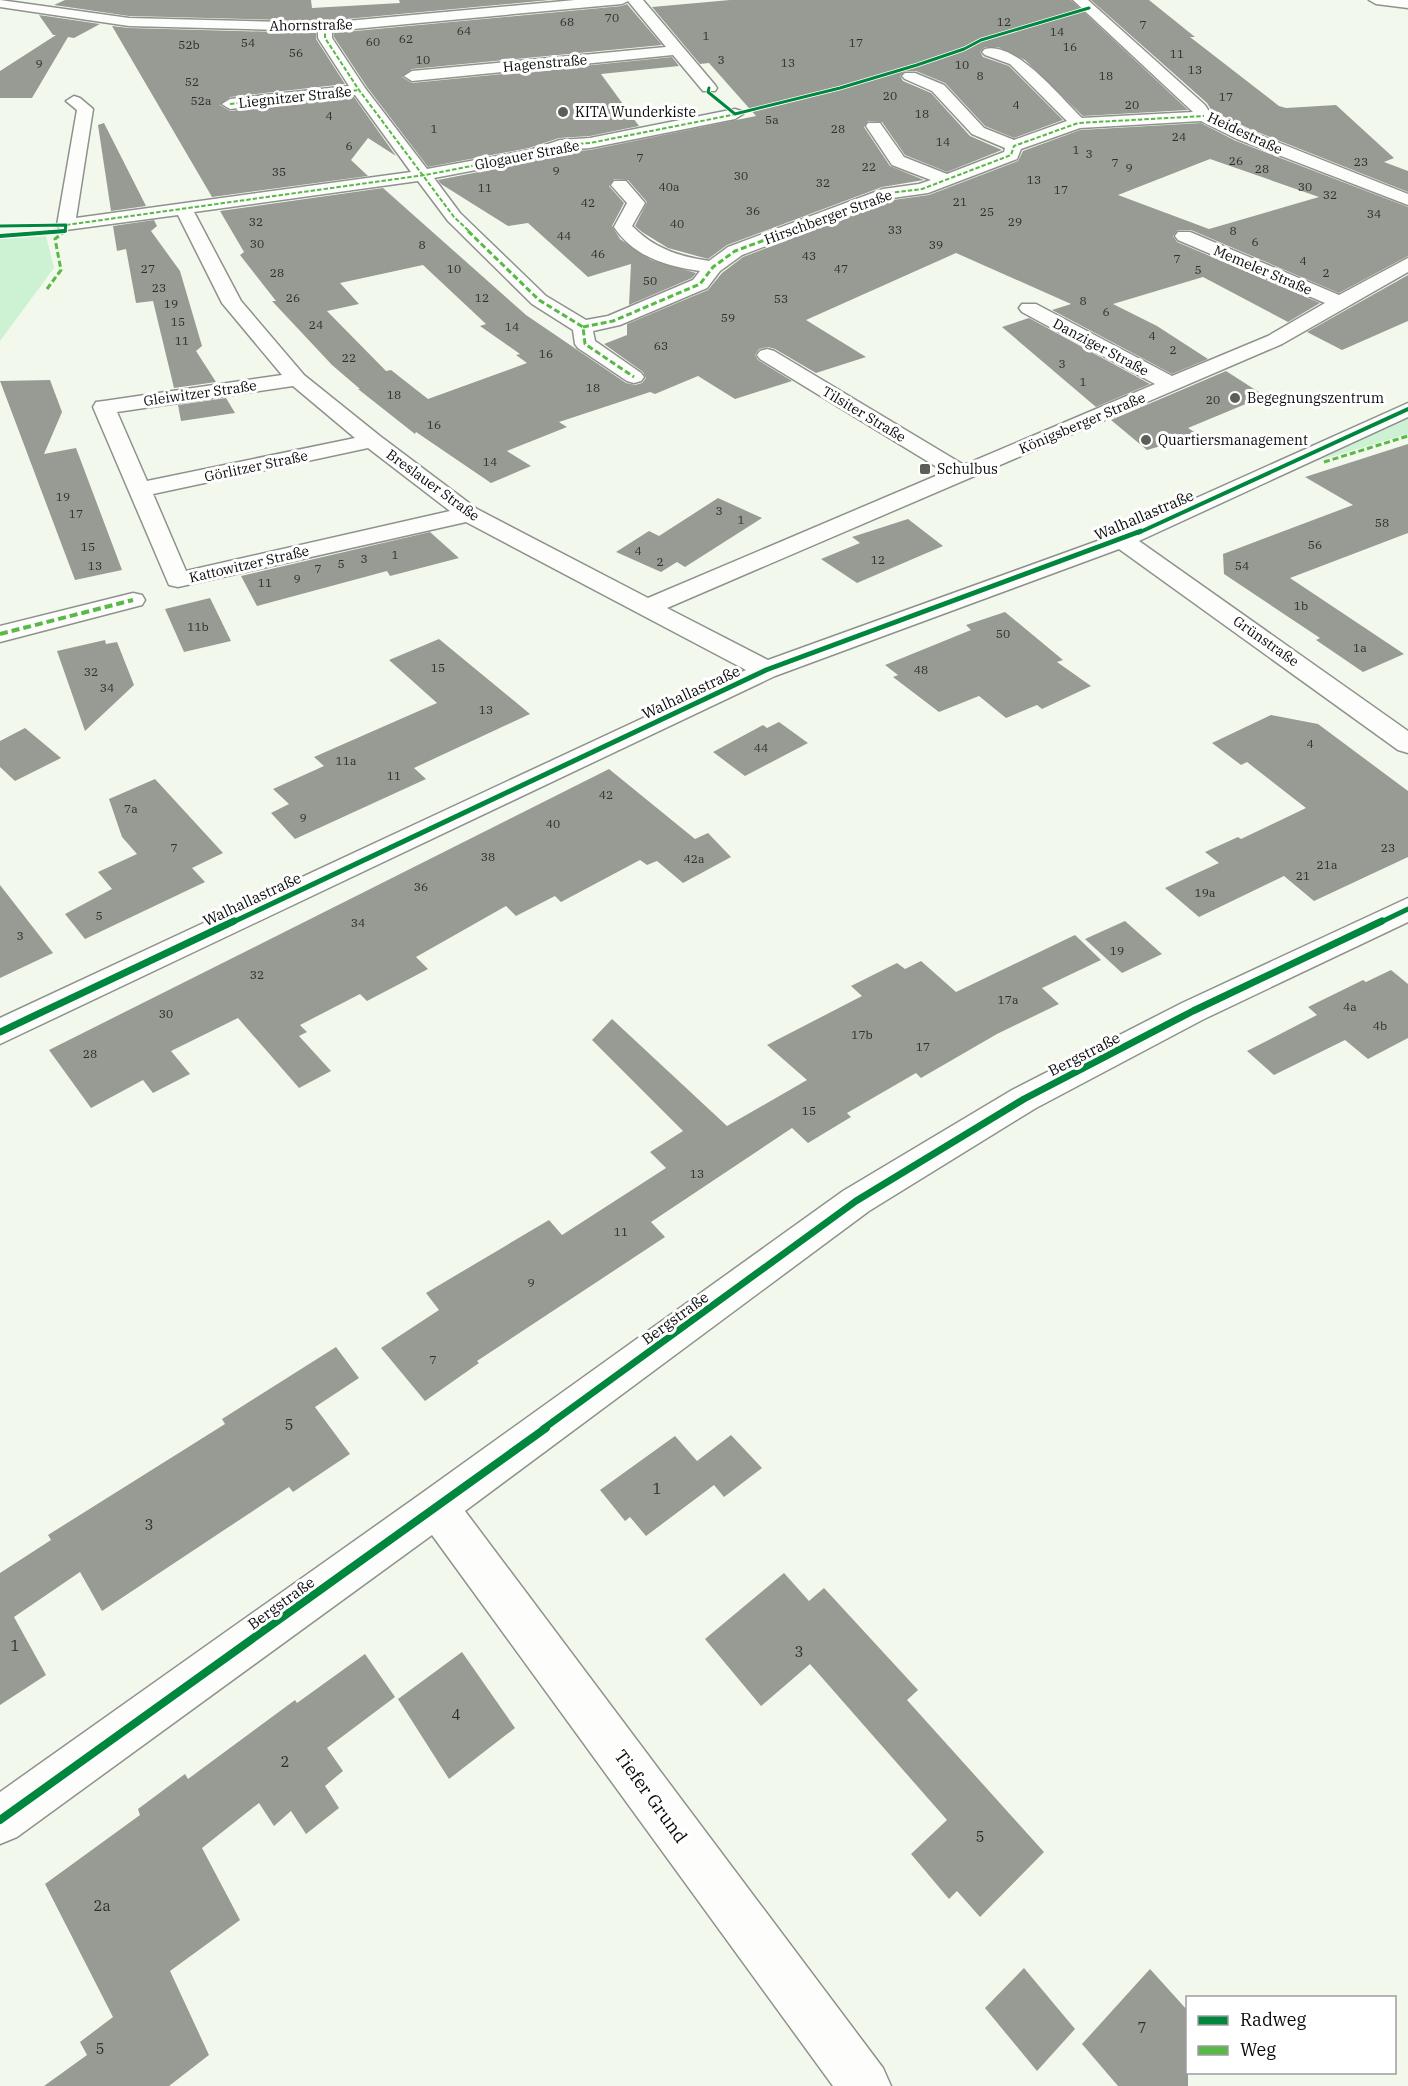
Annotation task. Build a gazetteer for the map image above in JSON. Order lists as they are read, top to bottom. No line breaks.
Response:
{"streets":{"street":["Ahornstraße","Hagenstraße","Liegnitzer Straße","Heidestraße","Glogauer Straße","Hirschberger Straße","Memeler Straße","Danziger Straße","Gleiwitzer Straße","Tilsiter Straße","Königsberger Straße","Görlitzer Straße","Breslauer Straße","Walhallastraße","Kattowitzer Straße","Grünstraße","Bergstraße","Tiefer Grund"]},"crossings":[["Heidestraße","Hirschberger Straße"],["Memeler Straße","Königsberger Straße"],["Danziger Straße","Königsberger Straße"],["Gleiwitzer Straße","Breslauer Straße"],["Gleiwitzer Straße","Kattowitzer Straße"],["Tilsiter Straße","Königsberger Straße"],["Königsberger Straße","Breslauer Straße"],["Görlitzer Straße","Breslauer Straße"],["Görlitzer Straße","Kattowitzer Straße"],["Breslauer Straße","Walhallastraße"],["Breslauer Straße","Kattowitzer Straße"],["Walhallastraße","Grünstraße"],["Bergstraße","Tiefer Grund"]],"places":{"other":["KITA Wunderkiste","Begegnungszentrum","Quartiersmanagement"],"transit":["Schulbus"]},"house_numbers":["70","68","12","7","64","14","1","62","60","54","17","52b","16","56","11","10","3","13","9","10","13","8","18","52","20","17","52a","4","20","18","4","5a","1","28","24","14","6","1","3","7","26","23","7","22","9","28","9","35","30","13","32","40a","30","11","17","32","21","42","36","25","34","32","29","40","33","8","44","6","30","8","39","46","43","7","4","27","10","47","5","28","2","50","23","26","12","53","8","19","6","59","15","24","14","4","11","63","2","16","22","3","1","18","18","20","16","14","19","3","17","1","58","56","15","4","1","3","12","2","5","13","54","7","9","11","1b","11b","50","1a","15","48","32","34","13","4","44","11a","11","42","7a","9","40","7","23","38","42a","21a","21","36","19a","5","34","3","19","32","17a","4a","30","4b","17b","17","28","15","13","11","9","7","5","1","3","1","3","4","2","5","2a","7","5"],"legend":["Radweg","Weg"]}
